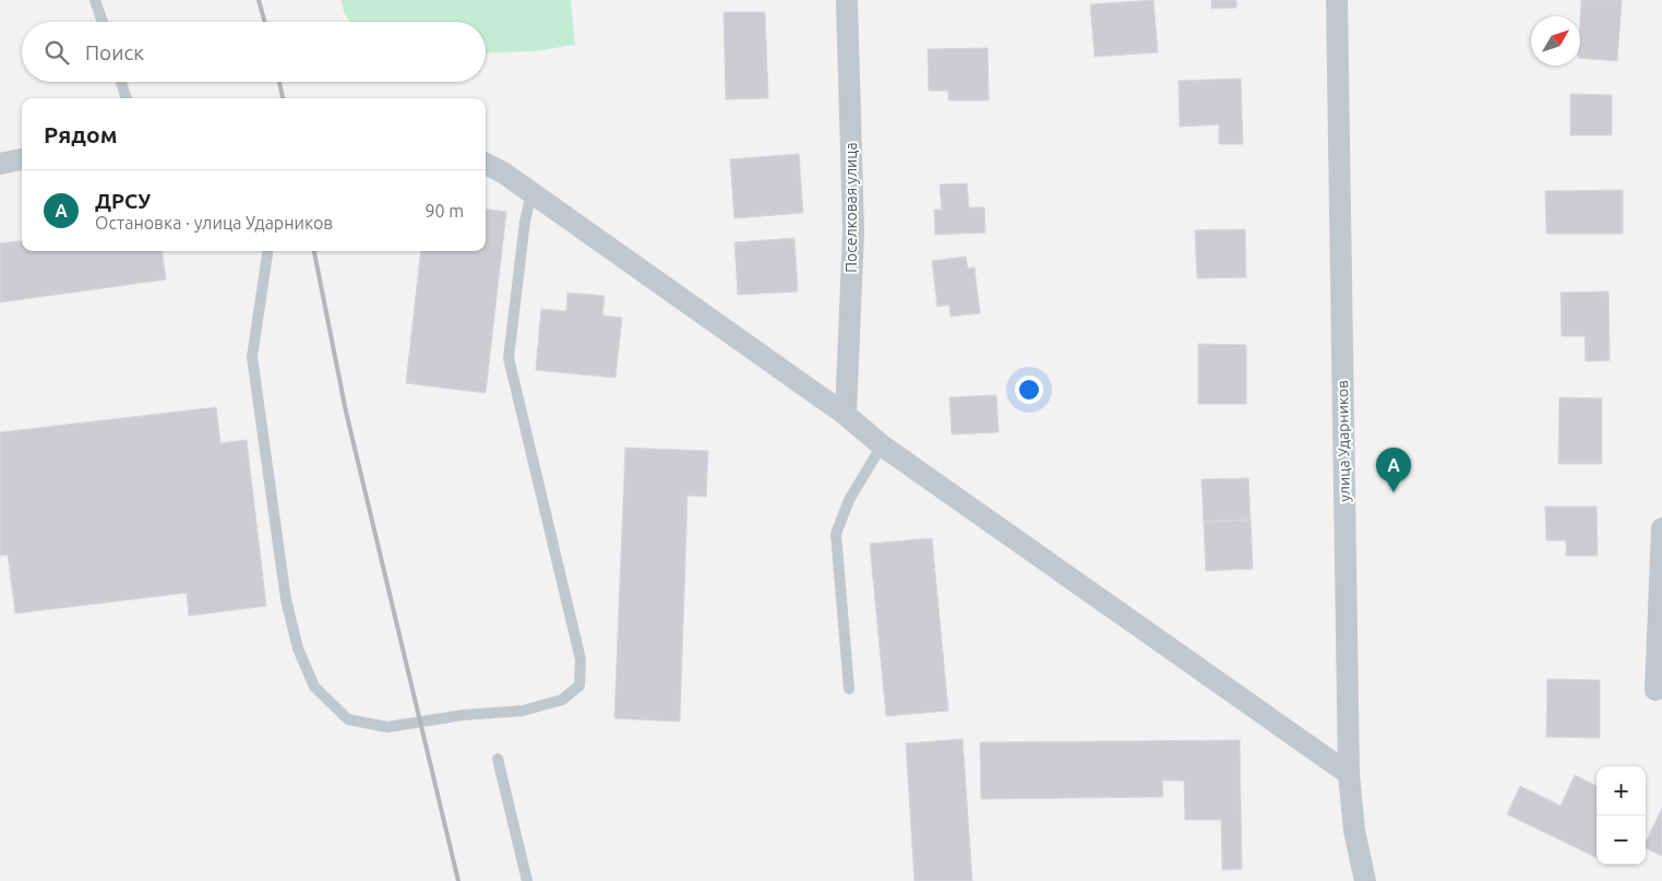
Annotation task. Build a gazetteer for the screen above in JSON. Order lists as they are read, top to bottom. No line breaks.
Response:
{"streets":{"street":["Поселковая улица","улица Ударников"]},"north":"top right","page":{"search":"Поиск","heading":"Рядом","list":[{"mark":"A","name":"ДРСУ","note":"Остановка · улица Ударников","value":"90 m"}],"pins":"A","map_buttons":["+","−"]}}
